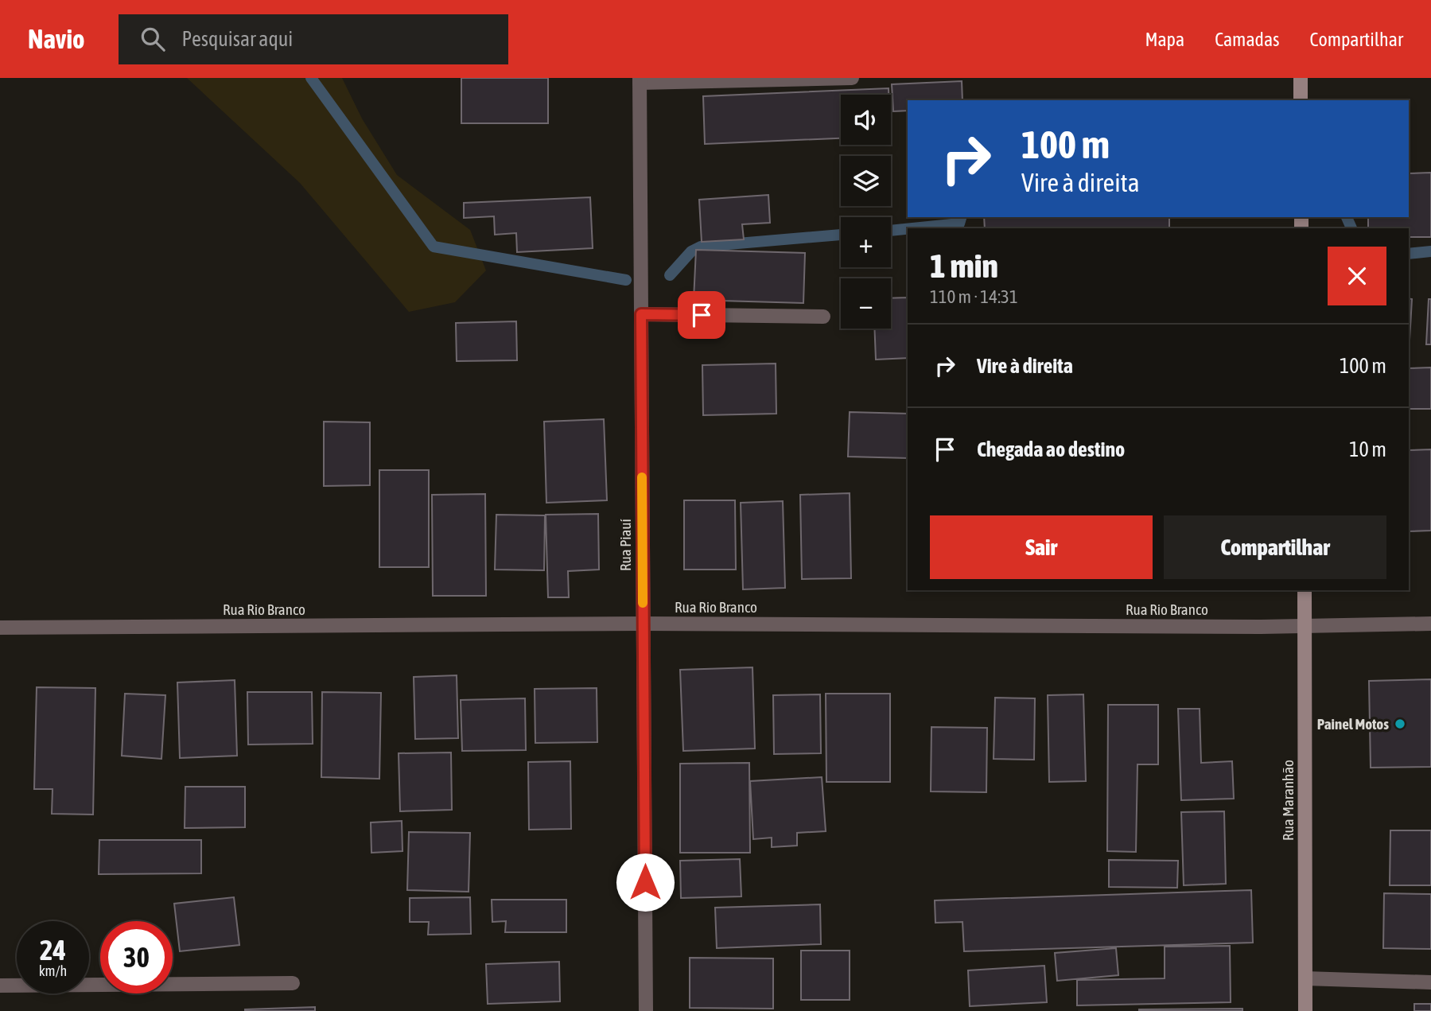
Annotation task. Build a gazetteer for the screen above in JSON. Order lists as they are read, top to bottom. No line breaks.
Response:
{"streets":{"main road":["Rua Maranhão"],"street":["Rua Piauí","Rua Rio Branco"]},"crossings":[["Rua Piauí","Rua Rio Branco"],["Rua Rio Branco","Rua Maranhão"]],"places":["Painel Motos"],"page":{"header":"Navio","search":"Pesquisar aqui","nav":["Mapa","Camadas","Compartilhar"],"map_buttons":["+","−"],"turn":["100 m","Vire à direita"],"heading":["1 min","110 m · 14:31"],"list":[{"name":"Vire à direita","value":"100 m"},{"name":"Chegada ao destino","value":"10 m"}],"buttons":["Sair","Compartilhar"],"speed":"24 km/h","limit":"30"}}
